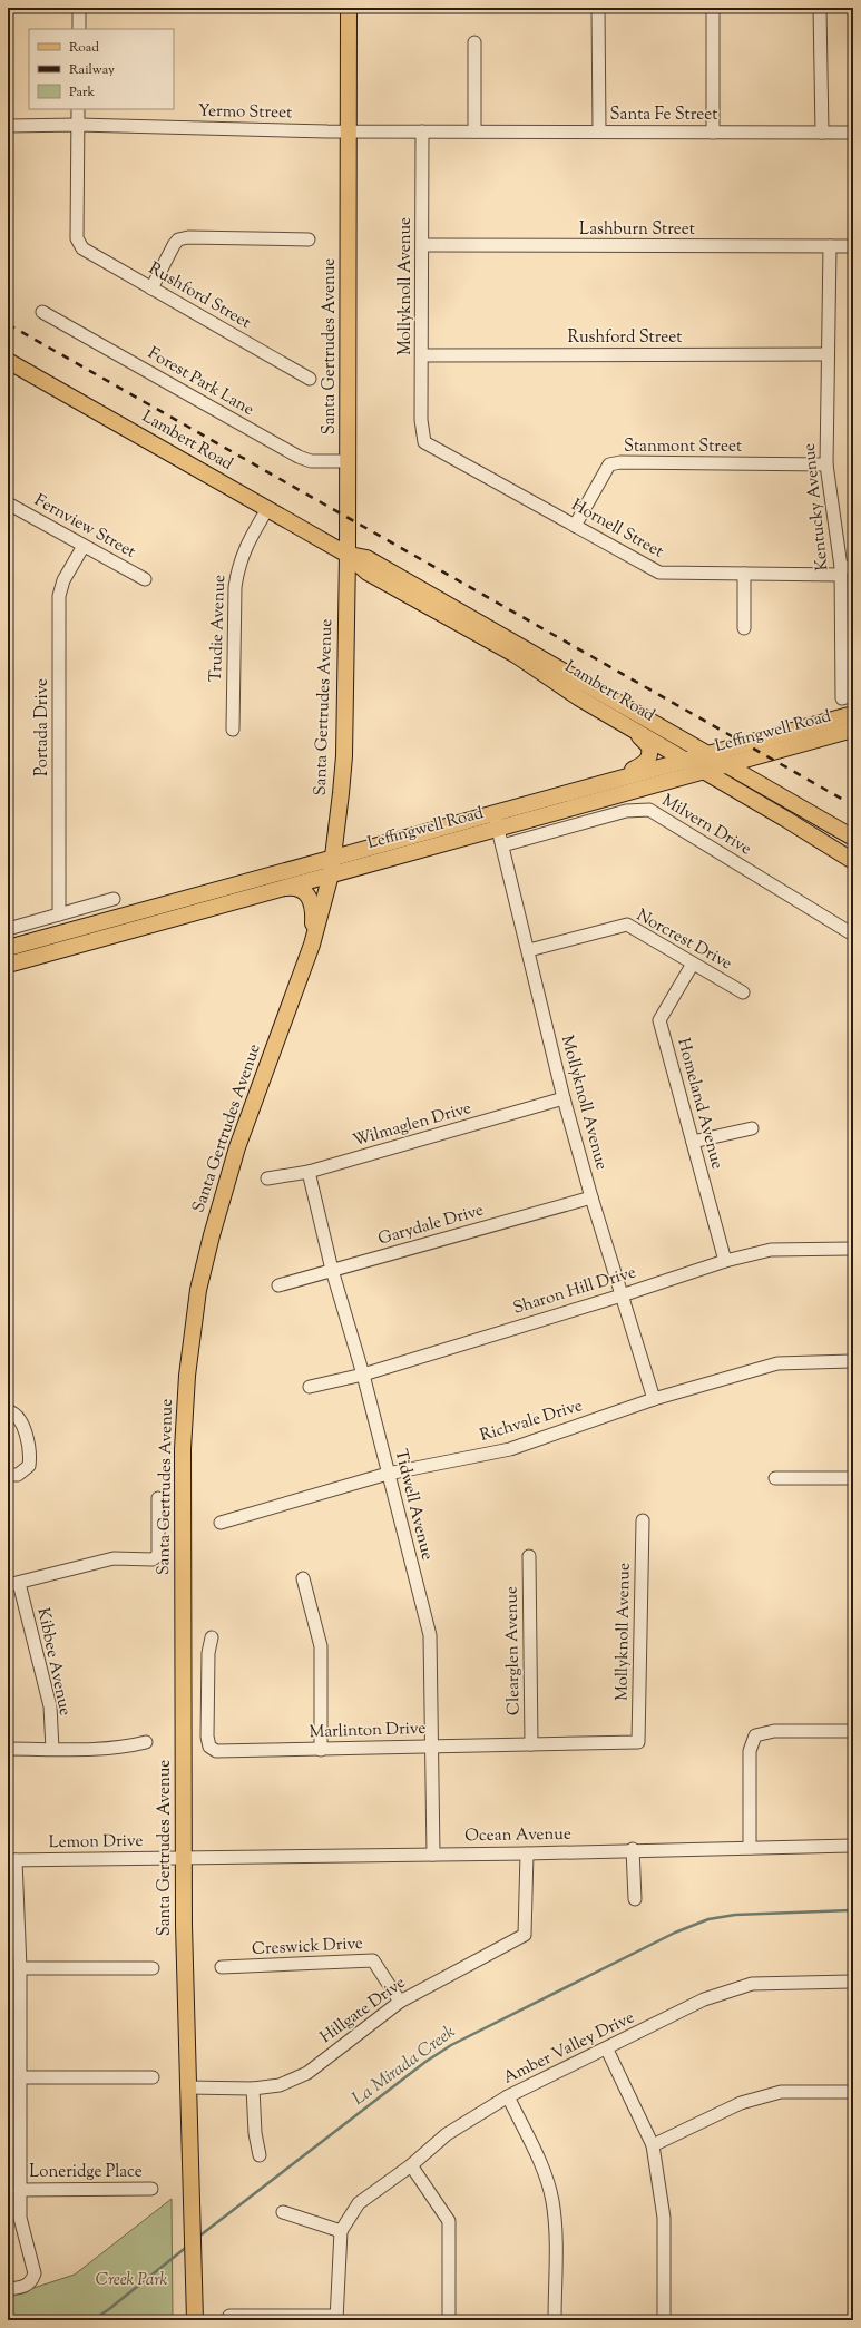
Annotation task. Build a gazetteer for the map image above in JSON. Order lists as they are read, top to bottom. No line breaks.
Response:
{"streets":{"main road":["Santa Gertrudes Avenue","Lambert Road","Leffingwell Road"],"street":["Yermo Street","Santa Fe Street","Lashburn Street","Mollyknoll Avenue","Rushford Street","Forest Park Lane","Stanmont Street","Kentucky Avenue","Fernview Street","Hornell Street","Trudie Avenue","Portada Drive","Milvern Drive","Norcrest Drive","Homeland Avenue","Wilmaglen Drive","Garydale Drive","Sharon Hill Drive","Richvale Drive","Tidwell Avenue","Clearglen Avenue","Kibbee Avenue","Marlinton Drive","Ocean Avenue","Lemon Drive","Creswick Drive","Hillgate Drive","Amber Valley Drive","Loneridge Place"]},"crossings":[["Yermo Street","Santa Fe Street"],["Yermo Street","Rushford Street"],["Yermo Street","Santa Gertrudes Avenue"],["Santa Fe Street","Mollyknoll Avenue"],["Santa Fe Street","Santa Gertrudes Avenue"],["Lashburn Street","Mollyknoll Avenue"],["Lashburn Street","Kentucky Avenue"],["Mollyknoll Avenue","Rushford Street"],["Mollyknoll Avenue","Hornell Street"],["Mollyknoll Avenue","Leffingwell Road"],["Mollyknoll Avenue","Milvern Drive"],["Mollyknoll Avenue","Norcrest Drive"],["Mollyknoll Avenue","Wilmaglen Drive"],["Mollyknoll Avenue","Garydale Drive"],["Mollyknoll Avenue","Sharon Hill Drive"],["Mollyknoll Avenue","Richvale Drive"],["Mollyknoll Avenue","Marlinton Drive"],["Rushford Street","Kentucky Avenue"],["Santa Gertrudes Avenue","Forest Park Lane"],["Santa Gertrudes Avenue","Lambert Road"],["Santa Gertrudes Avenue","Leffingwell Road"],["Santa Gertrudes Avenue","Ocean Avenue"],["Santa Gertrudes Avenue","Lemon Drive"],["Santa Gertrudes Avenue","Hillgate Drive"],["Lambert Road","Trudie Avenue"],["Lambert Road","Leffingwell Road"],["Stanmont Street","Kentucky Avenue"],["Stanmont Street","Hornell Street"],["Kentucky Avenue","Hornell Street"],["Fernview Street","Portada Drive"],["Norcrest Drive","Homeland Avenue"],["Homeland Avenue","Sharon Hill Drive"],["Wilmaglen Drive","Tidwell Avenue"],["Garydale Drive","Tidwell Avenue"],["Sharon Hill Drive","Tidwell Avenue"],["Richvale Drive","Tidwell Avenue"],["Tidwell Avenue","Marlinton Drive"],["Tidwell Avenue","Ocean Avenue"],["Clearglen Avenue","Marlinton Drive"],["Ocean Avenue","Lemon Drive"],["Ocean Avenue","Hillgate Drive"],["Creswick Drive","Hillgate Drive"]],"water":["La Mirada Creek"],"parks":["Creek Park"],"legend":["Road","Railway","Park"]}
